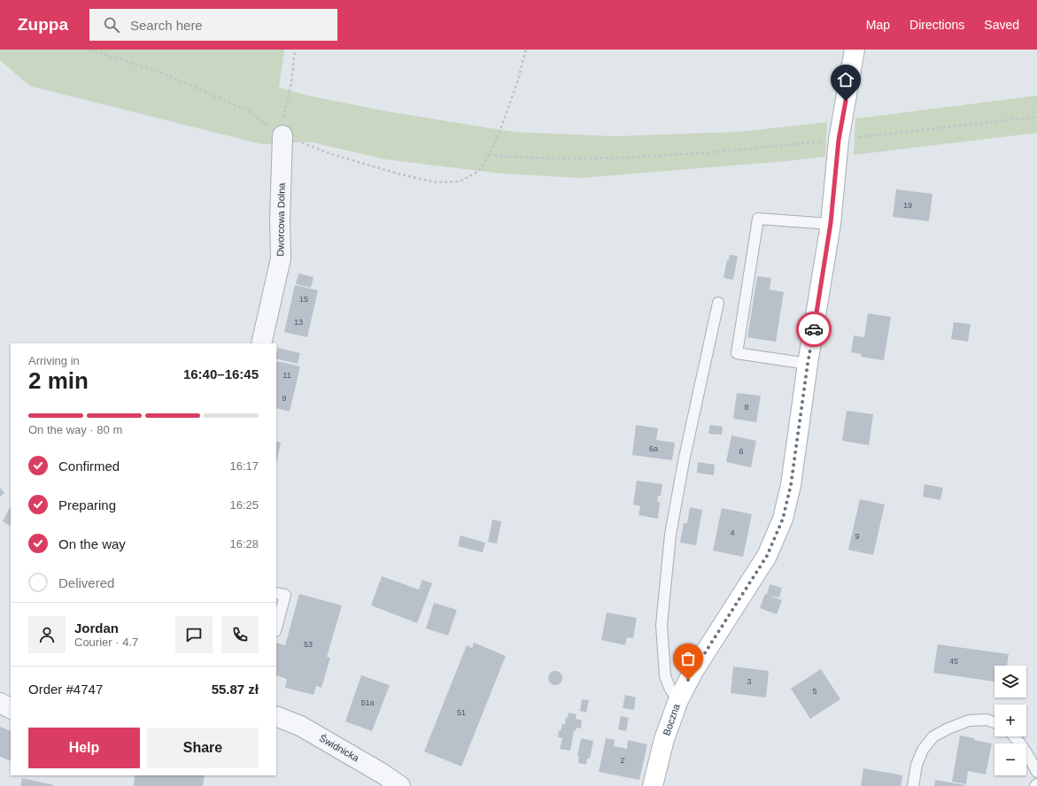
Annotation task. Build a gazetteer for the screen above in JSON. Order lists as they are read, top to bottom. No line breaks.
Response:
{"streets":{"street":["Dworcowa Dolna","Boczna","Świdnicka"]},"house_numbers":["19","15","13","11","9","8","6a","6","4","9","53","45","3","5","51a","51","2"],"page":{"header":"Zuppa","search":"Search here","nav":["Map","Directions","Saved"],"heading":["2 min","Arriving in","16:40–16:45"],"panel":["Jordan","Courier · 4.7","Order #4747","55.87 zł"],"bar":"On the way · 80 m","list":[["Confirmed","16:17"],["Preparing","16:25"],["On the way","16:28"],"Delivered"],"map_buttons":["+","−"],"buttons":["Help","Share"]}}
